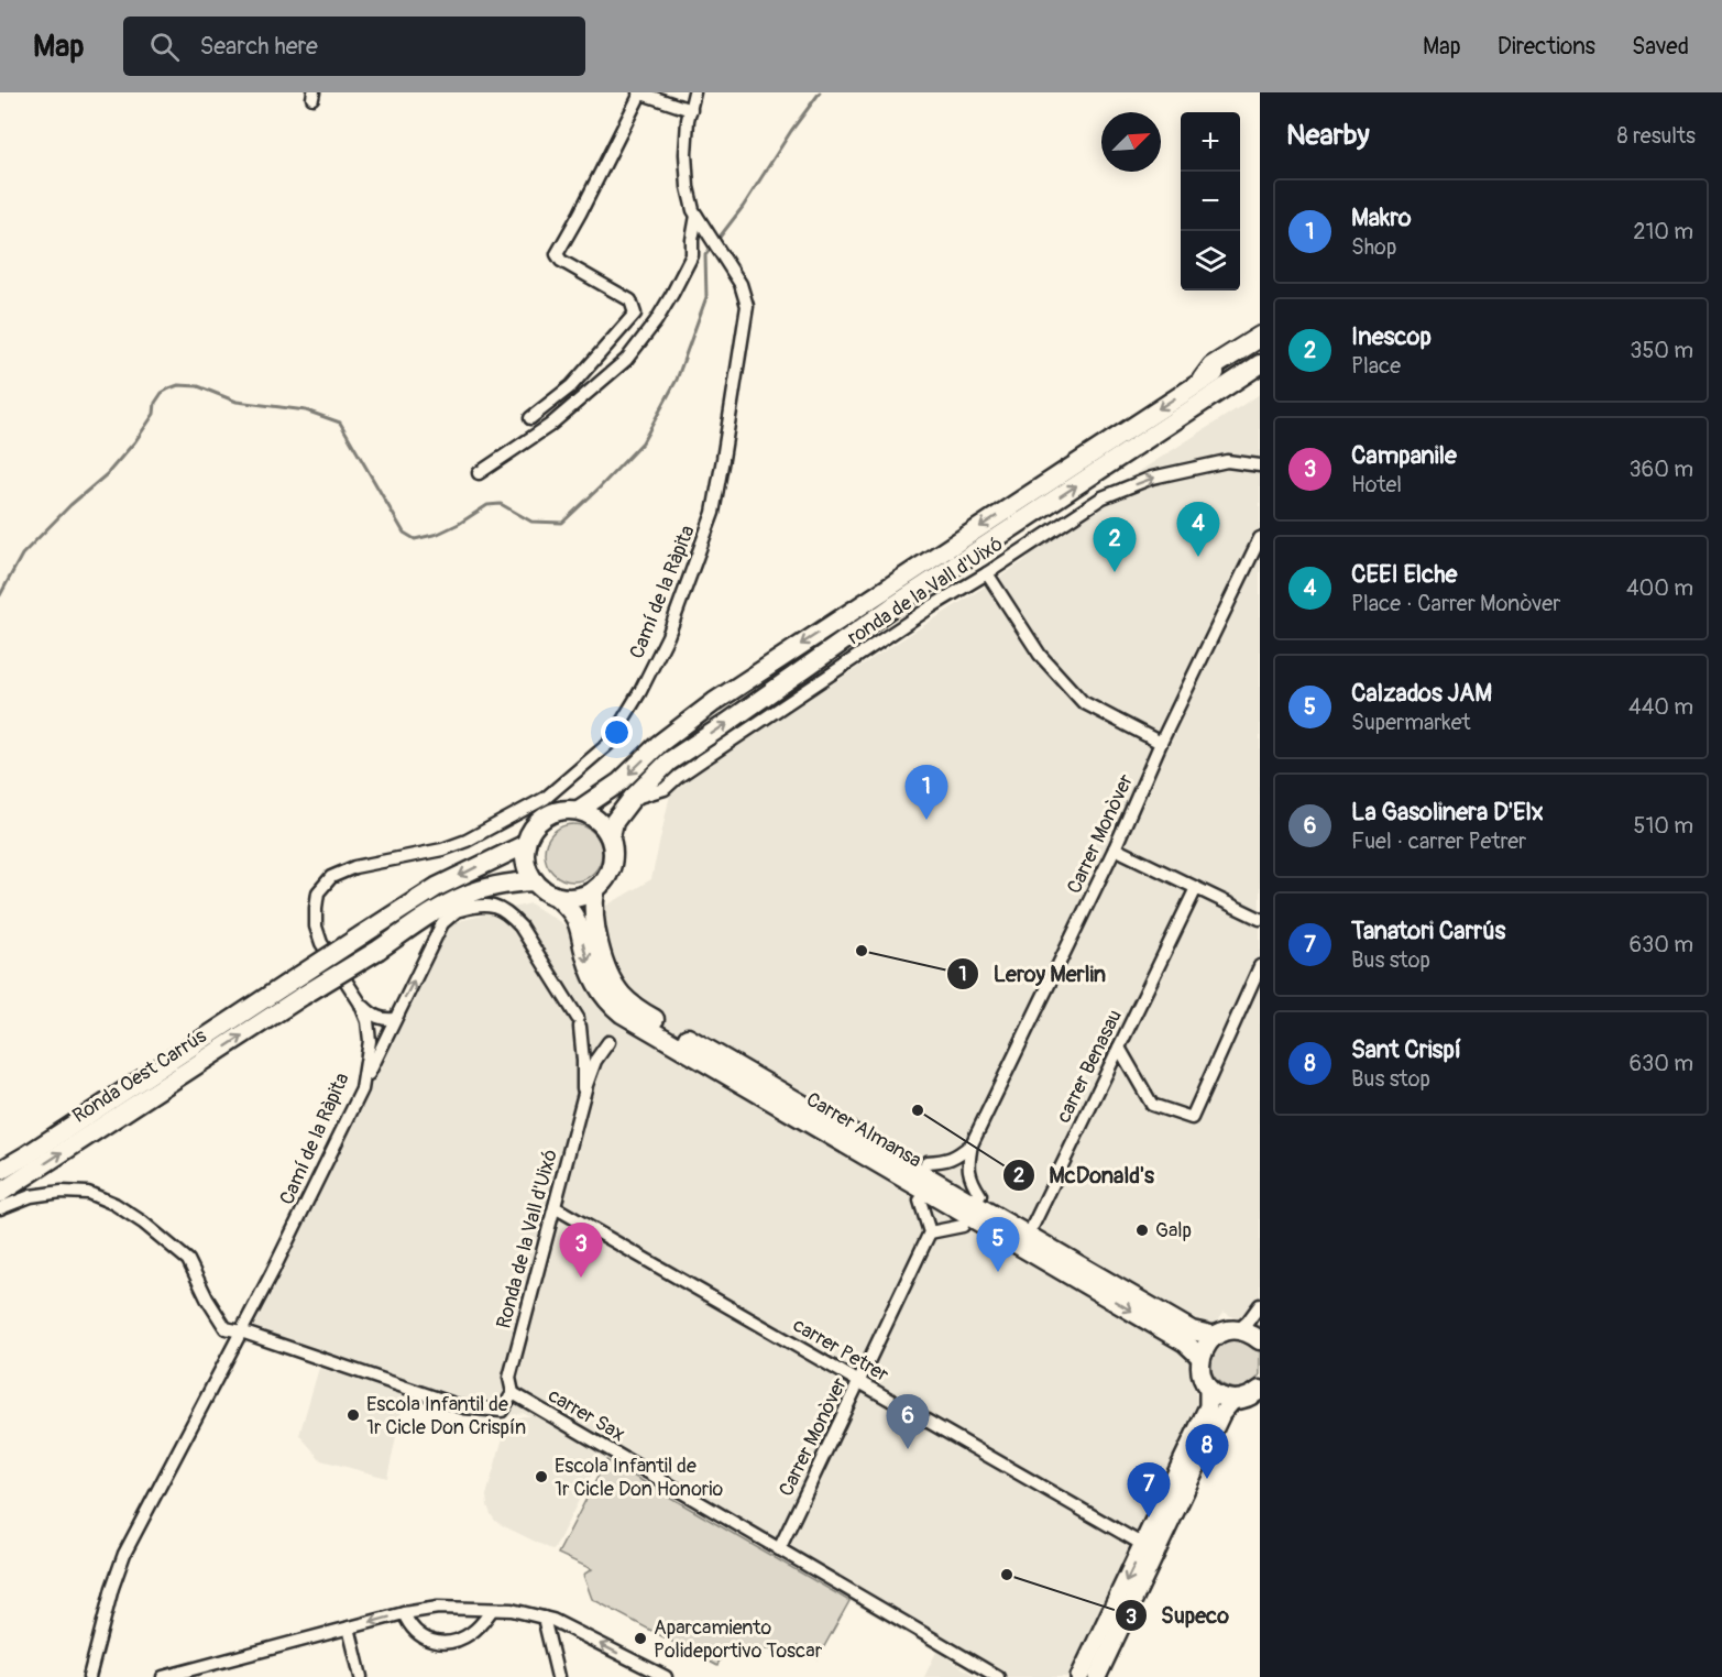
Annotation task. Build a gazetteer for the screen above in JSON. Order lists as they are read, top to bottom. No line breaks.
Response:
{"streets":{"main road":["Ronda Oest Carrús","Carrer Almansa"],"street":["ronda de la Vall d'Uixó","Camí de la Ràpita","Carrer Monòver","carrer Benasau","Ronda de la Vall d'Uixó","carrer Petrer","carrer Sax"]},"crossings":[["Carrer Monòver","carrer Petrer"],["Carrer Monòver","carrer Sax"],["Ronda Oest Carrús","Carrer Almansa"],["Ronda de la Vall d'Uixó","carrer Petrer"],["Ronda de la Vall d'Uixó","carrer Sax"]],"one_way":["ronda de la Vall d'Uixó"],"places":["Leroy Merlin","McDonald's","Galp","Escola Infantil de 1r Cicle Don Crispín","Escola Infantil de 1r Cicle Don Honorio","Supeco","Aparcamiento Polideportivo Toscar"],"north":"top right","page":{"header":"Map","search":"Search here","nav":["Map","Directions","Saved"],"heading":["Nearby","8 results"],"map_buttons":["+","−"],"list":[{"mark":"1","name":"Makro","note":"Shop","value":"210 m"},{"mark":"2","name":"Inescop","note":"Place","value":"350 m"},{"mark":"3","name":"Campanile","note":"Hotel","value":"360 m"},{"mark":"4","name":"CEEI Elche","note":"Place · Carrer Monòver","value":"400 m"},{"mark":"5","name":"Calzados JAM","note":"Supermarket","value":"440 m"},{"mark":"6","name":"La Gasolinera D'Elx","note":"Fuel · carrer Petrer","value":"510 m"},{"mark":"7","name":"Tanatori Carrús","note":"Bus stop","value":"630 m"},{"mark":"8","name":"Sant Crispí","note":"Bus stop","value":"630 m"}],"pins":["4","2","1","5","3","6","8","7"]}}
